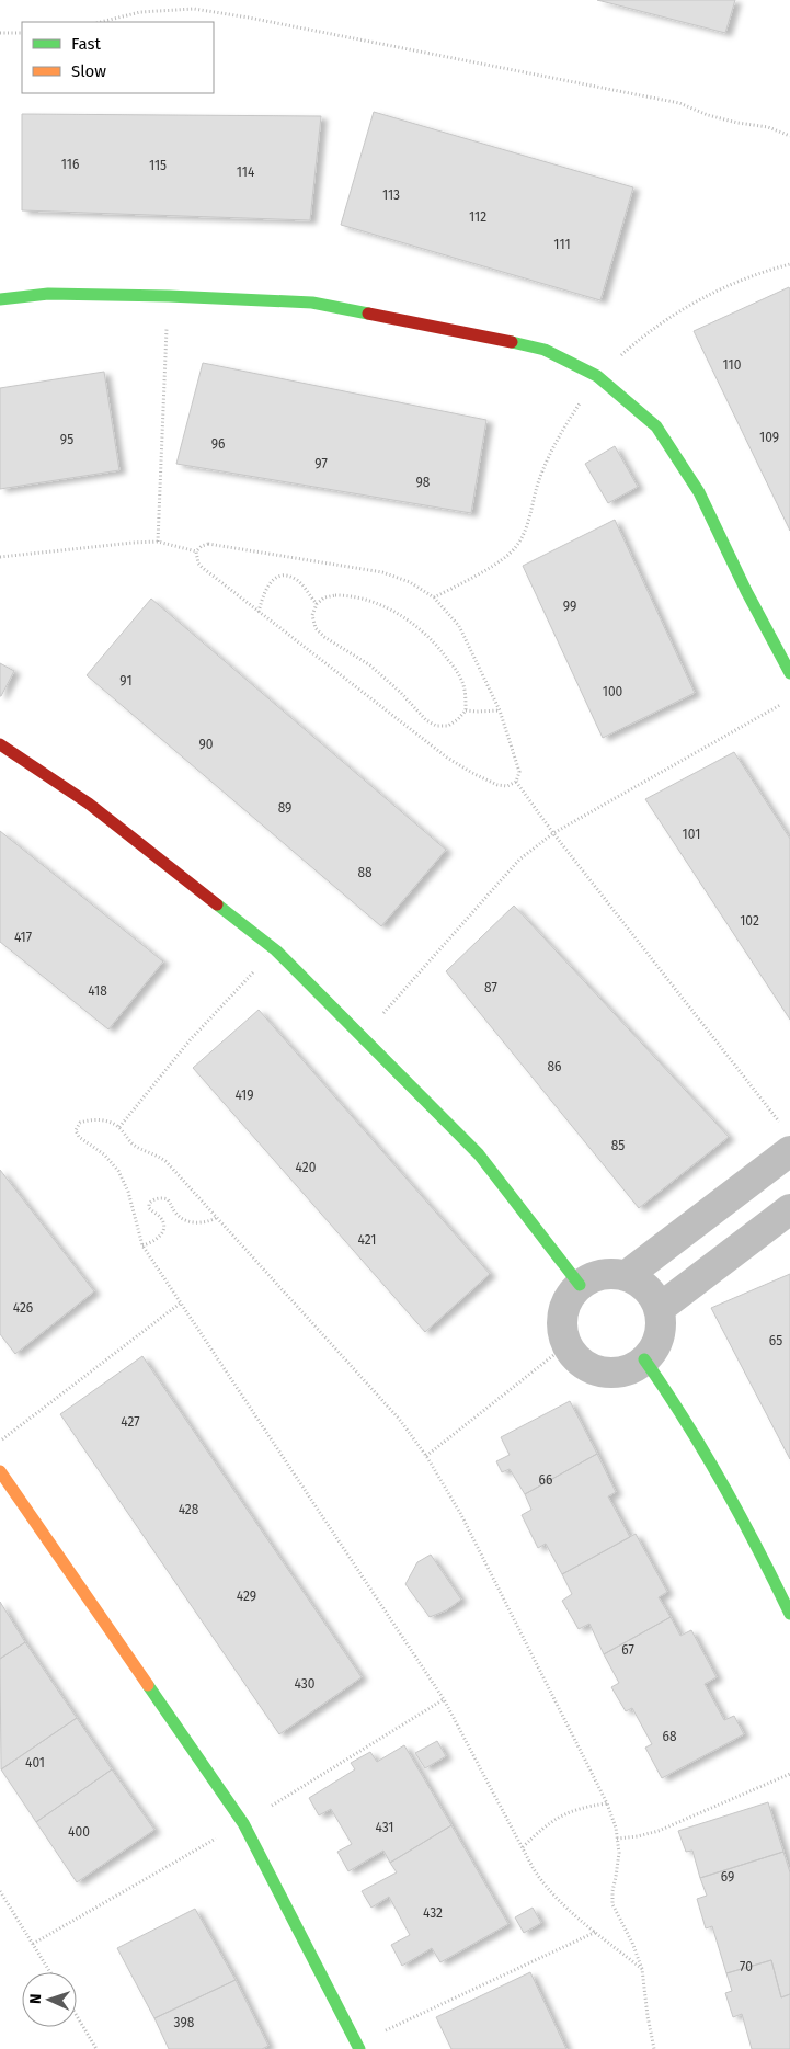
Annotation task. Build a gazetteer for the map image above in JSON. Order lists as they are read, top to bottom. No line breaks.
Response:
{"house_numbers":["116","115","114","113","112","111","110","109","95","96","97","98","99","91","100","90","89","101","88","102","417","87","418","86","419","85","420","421","426","65","427","66","428","429","67","430","68","401","431","400","69","432","70","398"],"legend":["Fast","Slow"],"north":"left"}
